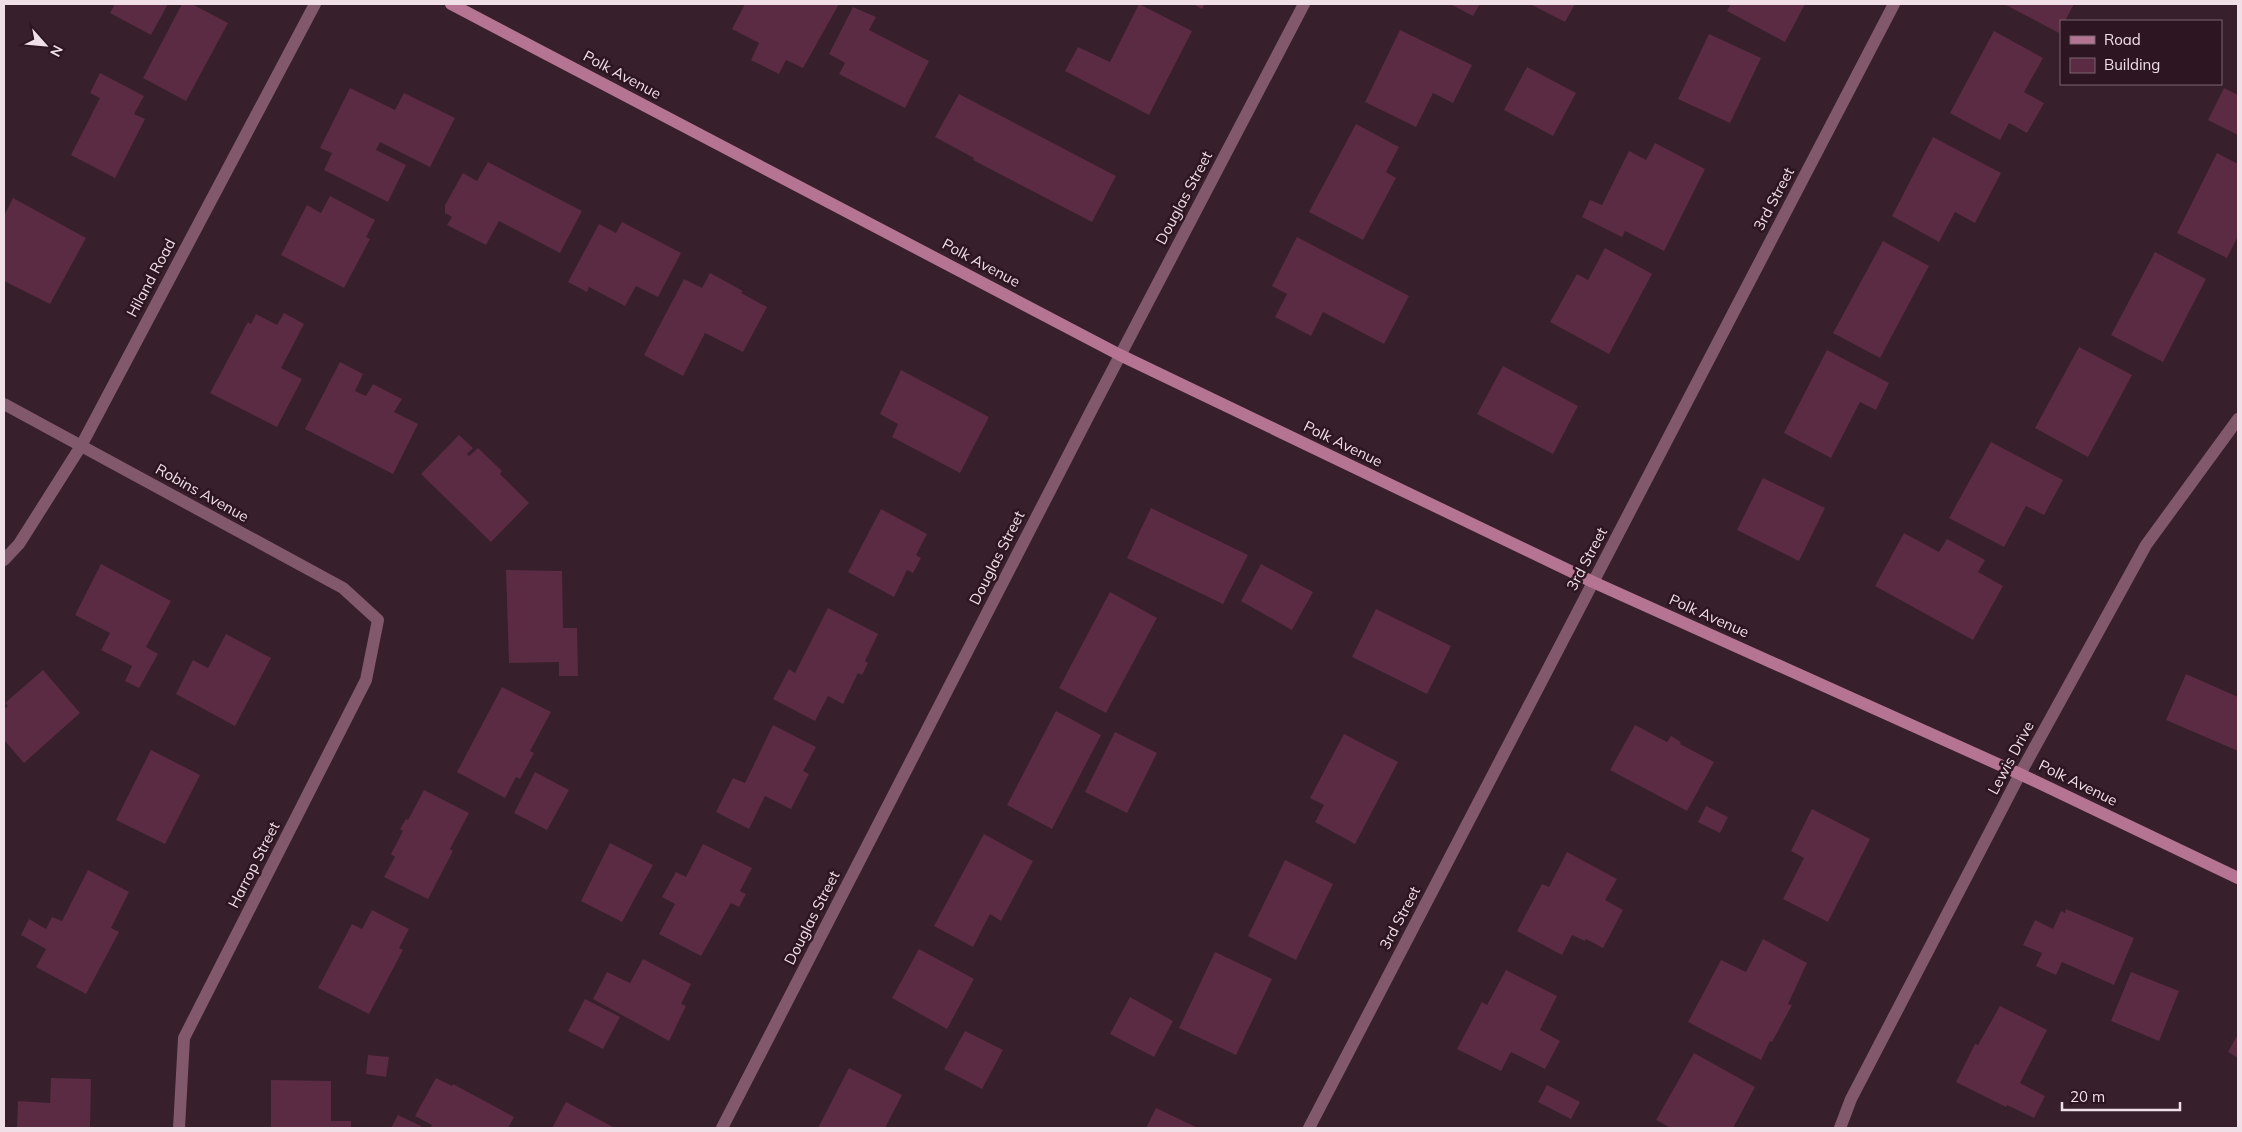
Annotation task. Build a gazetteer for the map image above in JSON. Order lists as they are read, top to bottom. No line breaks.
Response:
{"streets":{"street":["Polk Avenue","Douglas Street","3rd Street","Hiland Road","Robins Avenue","Lewis Drive","Harrop Street"]},"crossings":[["Polk Avenue","Douglas Street"],["Polk Avenue","3rd Street"],["Polk Avenue","Lewis Drive"],["Hiland Road","Robins Avenue"],["Robins Avenue","Harrop Street"]],"legend":["Road","Building"],"scale_bar":"20 m","north":"bottom right"}
